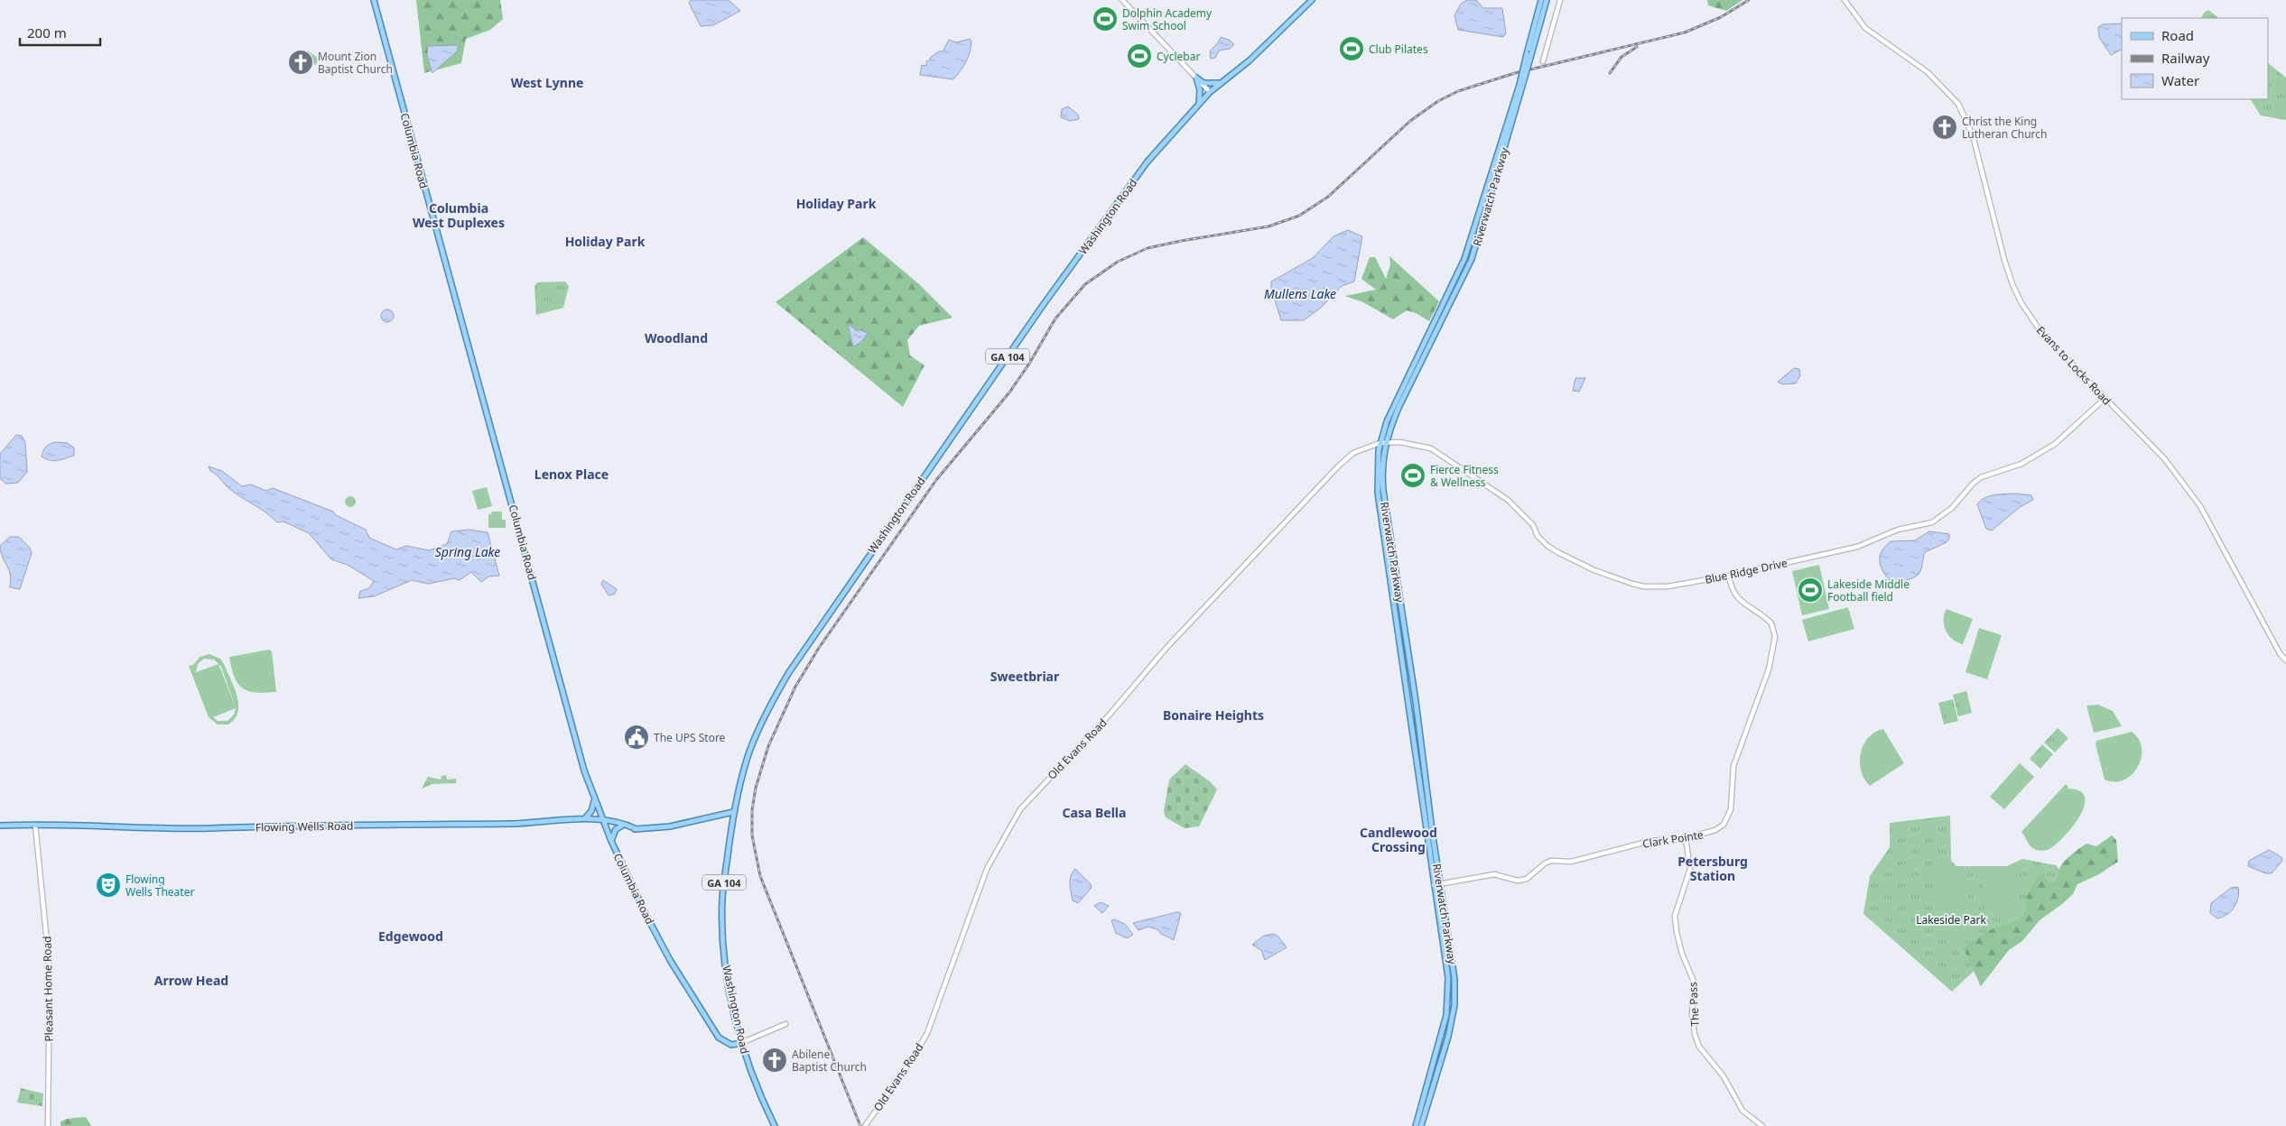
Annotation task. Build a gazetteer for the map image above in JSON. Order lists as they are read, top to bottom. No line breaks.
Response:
{"streets":{"main road":["Columbia Road","Riverwatch Parkway","Washington Road","GA 104","Flowing Wells Road"],"street":["Evans to Locks Road","Blue Ridge Drive","Old Evans Road","Clark Pointe","Pleasant Home Road","The Pass"]},"crossings":[["Columbia Road","Washington Road"],["Columbia Road","Flowing Wells Road"],["Riverwatch Parkway","Blue Ridge Drive"],["Riverwatch Parkway","Old Evans Road"],["Riverwatch Parkway","Clark Pointe"],["Washington Road","Flowing Wells Road"],["Evans to Locks Road","Blue Ridge Drive"],["Blue Ridge Drive","Old Evans Road"],["Blue Ridge Drive","Clark Pointe"],["Flowing Wells Road","Pleasant Home Road"],["Clark Pointe","The Pass"]],"districts":["West Lynne","Holiday Park","Columbia West Duplexes","Holiday Park","Woodland","Lenox Place","Sweetbriar","Bonaire Heights","Casa Bella","Candlewood Crossing","Petersburg Station","Edgewood","Arrow Head"],"water":["Mullens Lake","Spring Lake"],"parks":["Lakeside Park"],"places":{"sports":["Dolphin Academy Swim School","Club Pilates","Cyclebar","Fierce Fitness & Wellness","Lakeside Middle Football field"],"church":["Mount Zion Baptist Church","Christ the King Lutheran Church","Abilene Baptist Church"],"public building":["The UPS Store"],"theatre":["Flowing Wells Theater"]},"legend":["Road","Railway","Water"],"scale_bar":"200 m"}
